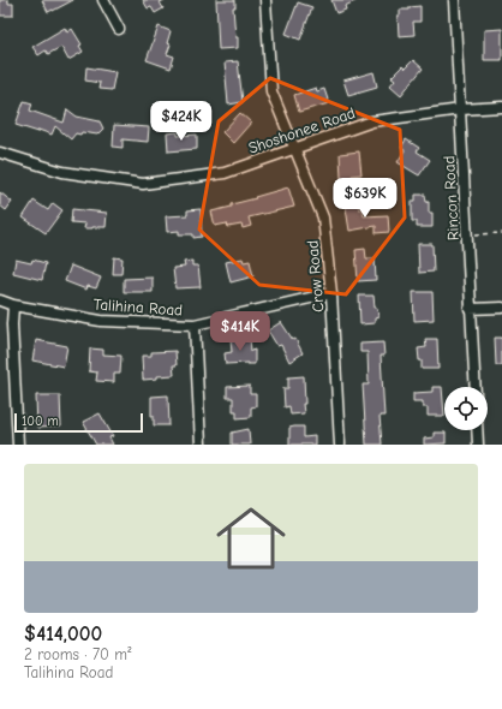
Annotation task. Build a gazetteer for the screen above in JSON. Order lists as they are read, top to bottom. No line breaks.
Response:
{"streets":{"street":["Shoshonee Road","Rincon Road","Crow Road","Talihina Road"]},"crossings":[["Shoshonee Road","Rincon Road"],["Shoshonee Road","Crow Road"],["Crow Road","Talihina Road"]],"scale_bar":"100 m","page":{"price":["$424K","$639K","$414K"],"scale":"100 m","list":[{"name":"$414,000","note":"2 rooms · 70 m² · Talihina Road"}]}}
